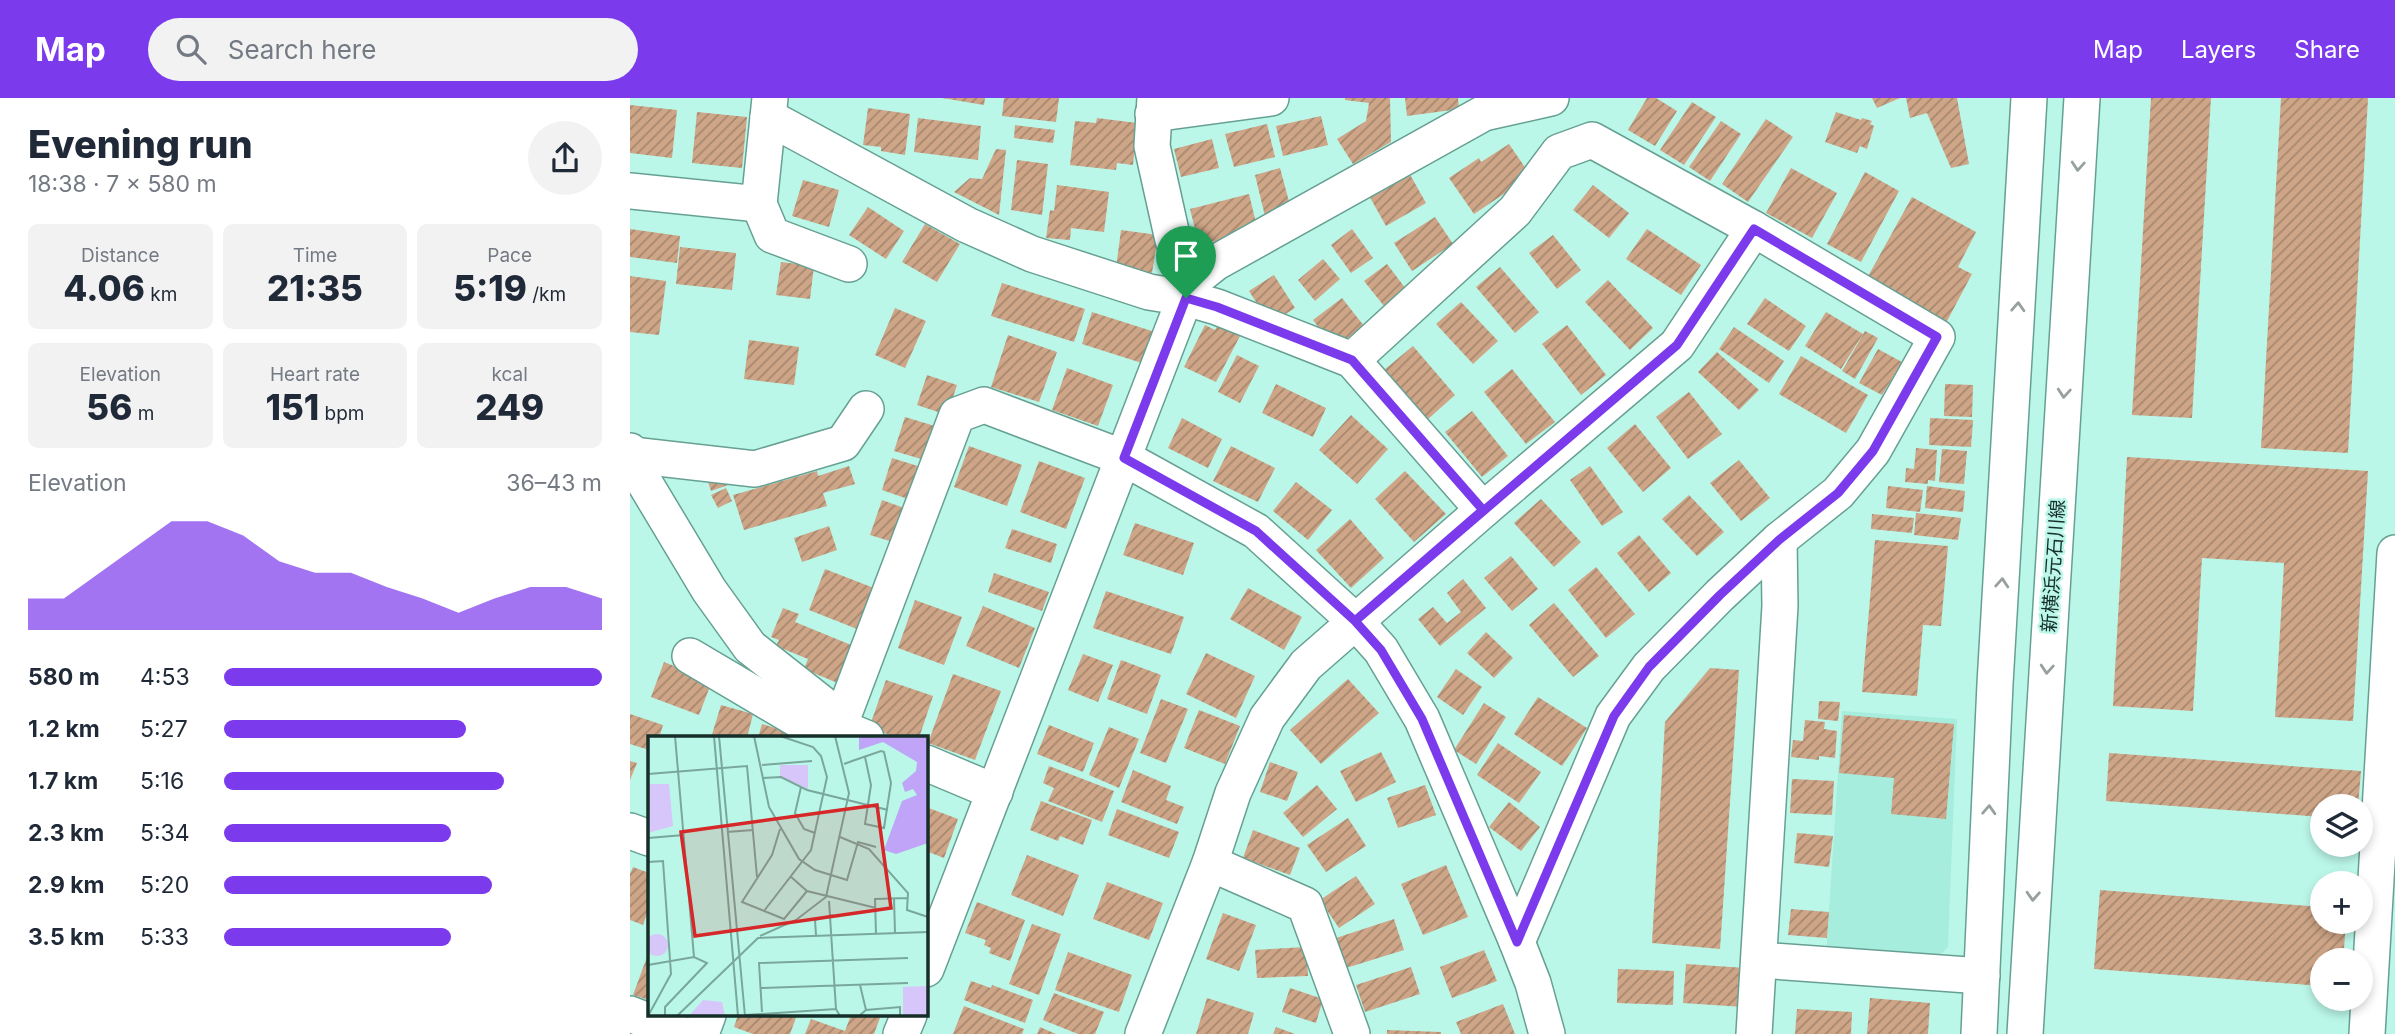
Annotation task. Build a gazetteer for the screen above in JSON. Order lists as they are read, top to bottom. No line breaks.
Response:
{"streets":{"street":["新横浜元石川線"]},"page":{"header":"Map","search":"Search here","nav":["Map","Layers","Share"],"heading":["Evening run","18:38 · 7 × 580 m"],"stats":[["Distance","4.06 km"],["Time","21:35"],["Pace","5:19 /km"],["Elevation","56 m"],["Heart rate","151 bpm"],["kcal","249"]],"chart":["Elevation","36–43 m"],"list":[{"name":"580 m","note":"4:53"},{"name":"1.2 km","note":"5:27"},{"name":"1.7 km","note":"5:16"},{"name":"2.3 km","note":"5:34"},{"name":"2.9 km","note":"5:20"},{"name":"3.5 km","note":"5:33"}],"map_buttons":["+","−"]}}
